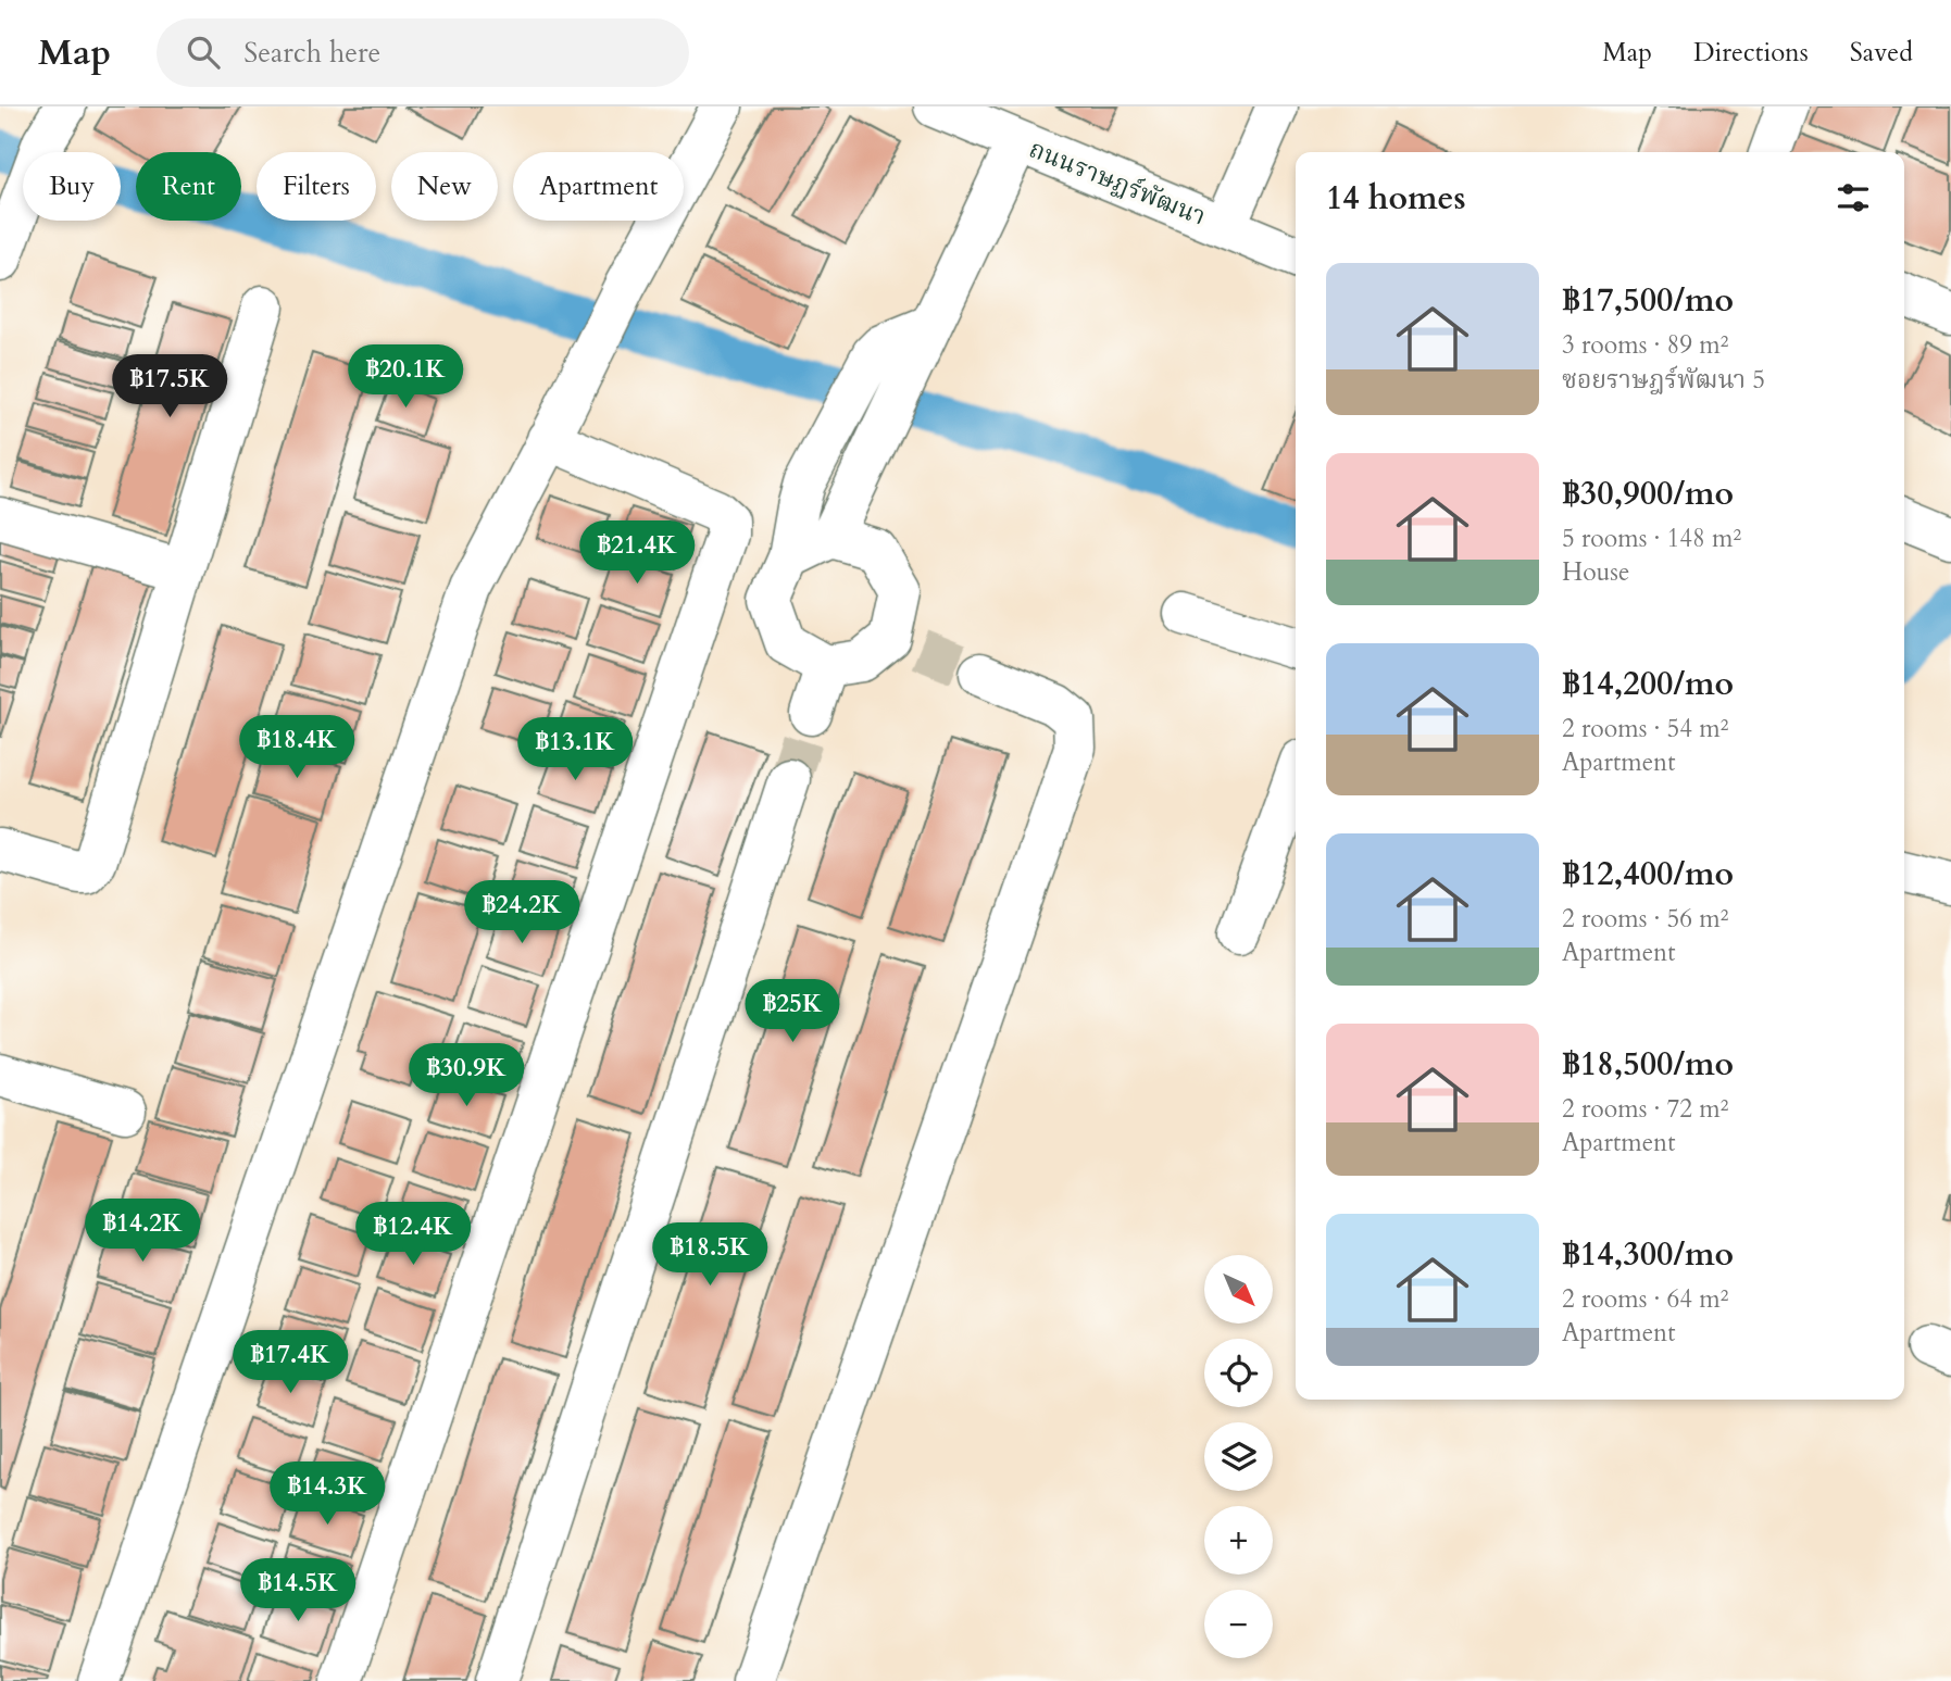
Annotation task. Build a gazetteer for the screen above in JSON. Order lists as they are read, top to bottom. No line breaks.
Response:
{"streets":{"street":["ถนนราษฏร์พัฒนา"]},"north":"bottom right","page":{"header":"Map","search":"Search here","nav":["Map","Directions","Saved"],"chip":["Buy","Rent","Filters","New","Apartment"],"heading":"14 homes","list":[{"name":"฿17,500/mo","note":"3 rooms · 89 m² · ซอยราษฎร์พัฒนา 5"},{"name":"฿30,900/mo","note":"5 rooms · 148 m² · House"},{"name":"฿14,200/mo","note":"2 rooms · 54 m² · Apartment"},{"name":"฿12,400/mo","note":"2 rooms · 56 m² · Apartment"},{"name":"฿18,500/mo","note":"2 rooms · 72 m² · Apartment"},{"name":"฿14,300/mo","note":"2 rooms · 64 m² · Apartment"}],"price":["฿20.1K","฿17.5K","฿21.4K","฿18.4K","฿13.1K","฿24.2K","฿25K","฿30.9K","฿14.2K","฿12.4K","฿18.5K","฿17.4K","฿14.3K","฿14.5K"],"map_buttons":["+","−"]}}
